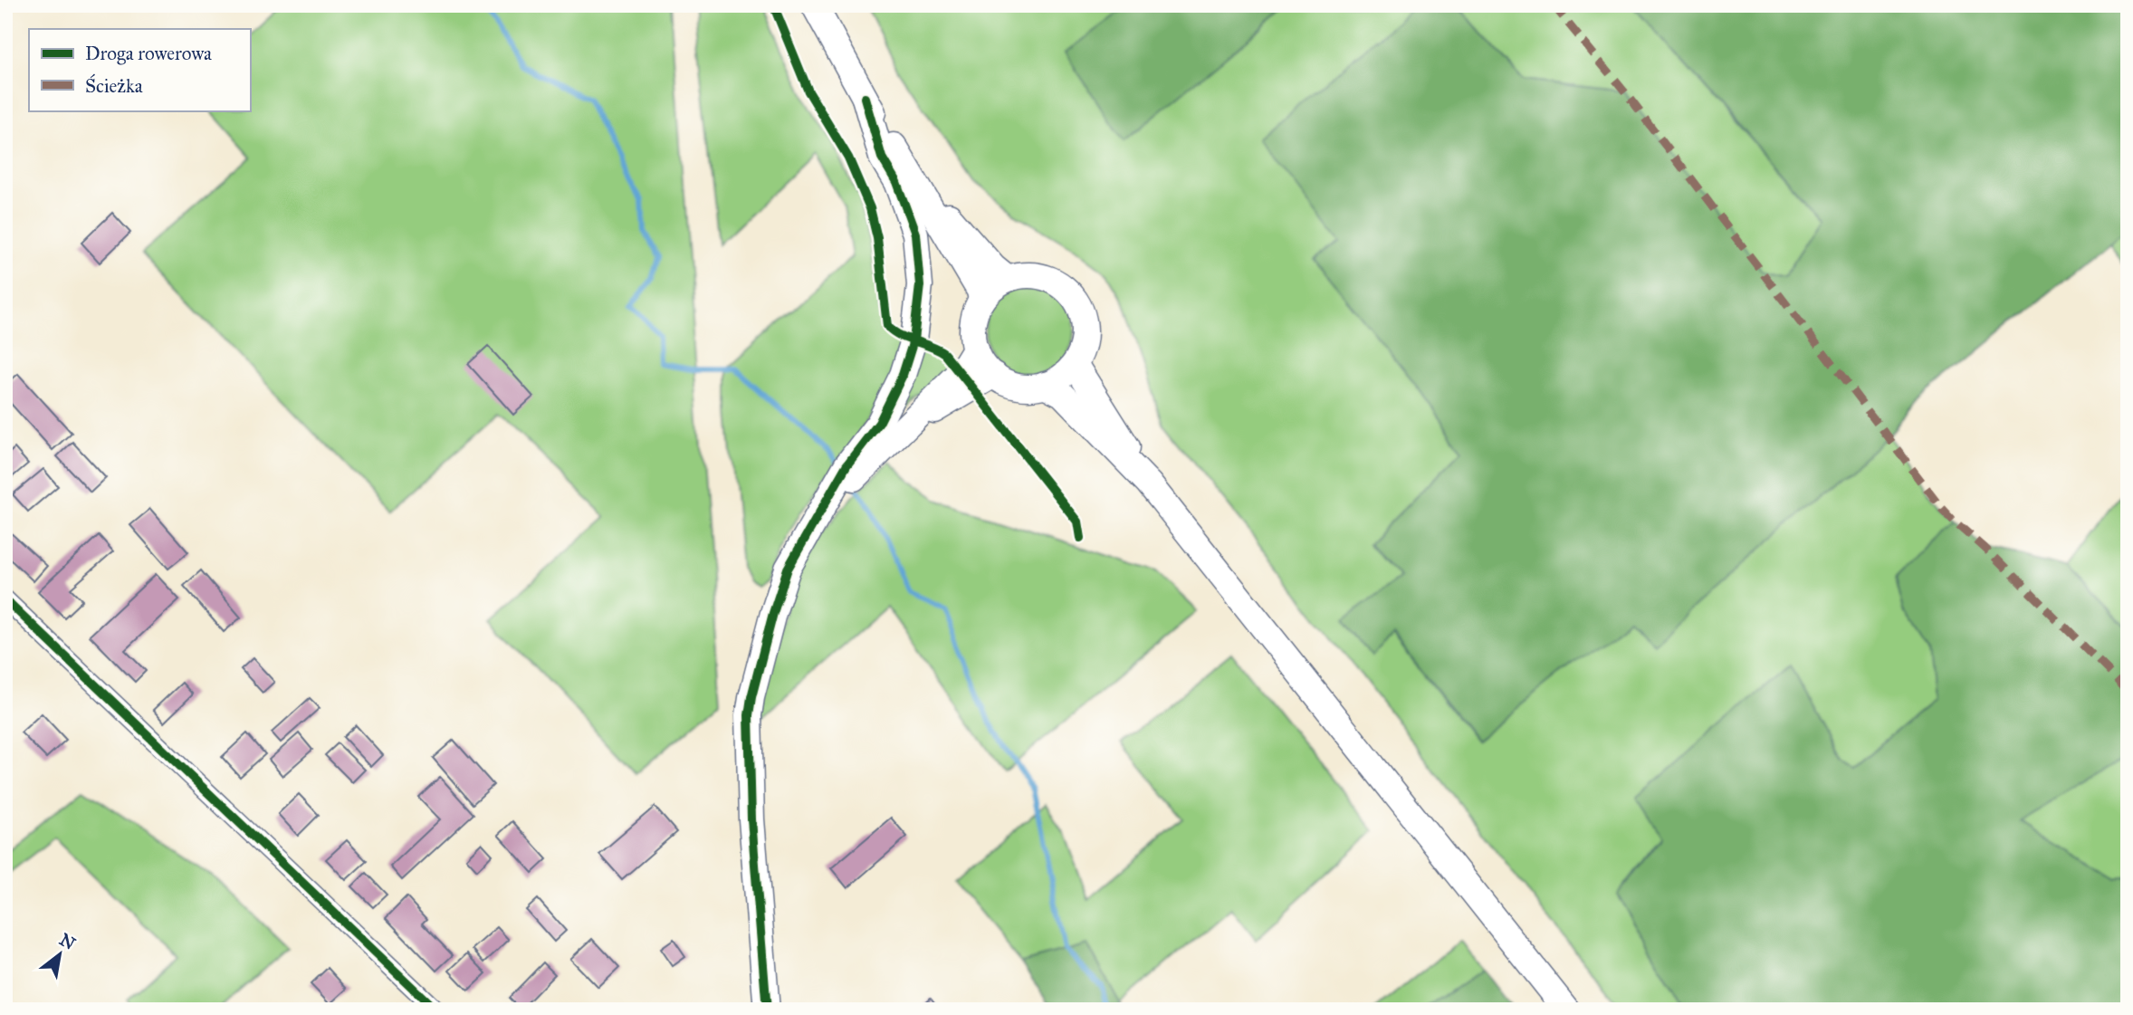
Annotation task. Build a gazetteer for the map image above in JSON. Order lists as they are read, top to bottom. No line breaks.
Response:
{"legend":["Droga rowerowa","Ścieżka"],"north":"top right"}
